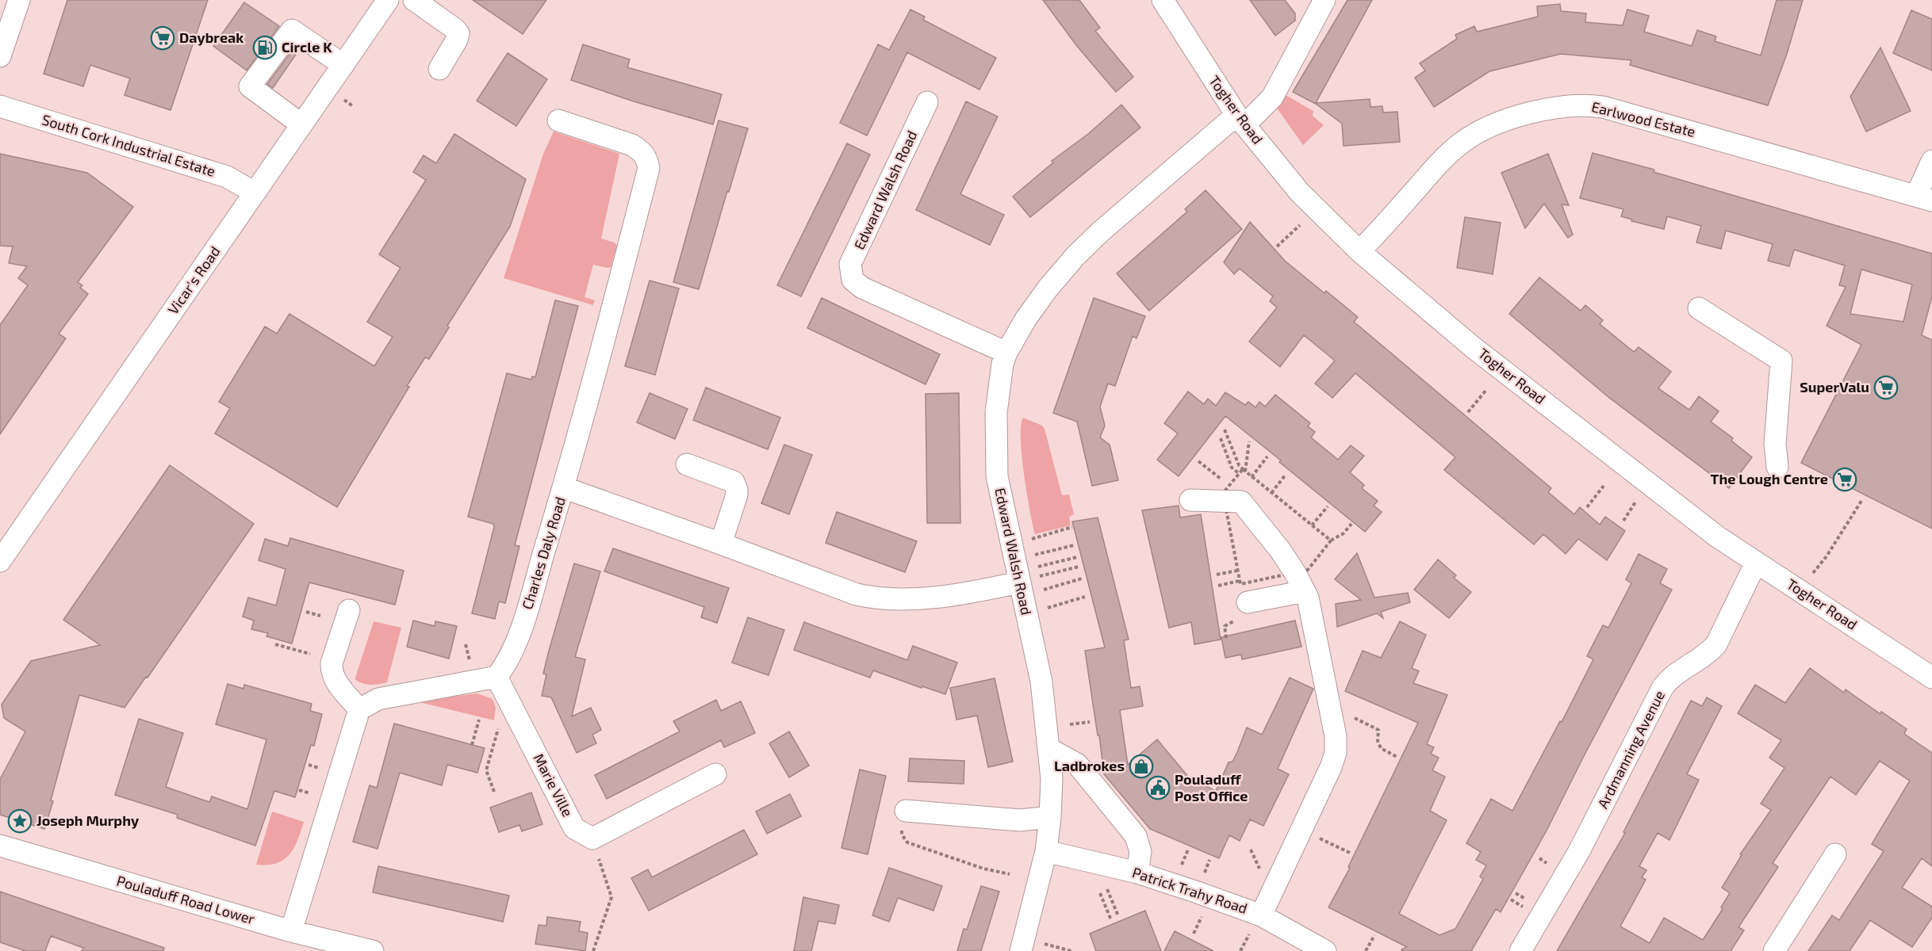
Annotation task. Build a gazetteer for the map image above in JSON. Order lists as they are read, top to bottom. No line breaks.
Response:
{"streets":{"street":["Togher Road","Earlwood Estate","South Cork Industrial Estate","Edward Walsh Road","Vicar's Road","Charles Daly Road","Ardmanning Avenue","Marie Ville","Patrick Trahy Road","Pouladuff Road Lower"]},"crossings":[["Togher Road","Earlwood Estate"],["Togher Road","Edward Walsh Road"],["Togher Road","Ardmanning Avenue"],["South Cork Industrial Estate","Vicar's Road"],["Edward Walsh Road","Patrick Trahy Road"],["Charles Daly Road","Marie Ville"]],"places":{"supermarket":["Daybreak","SuperValu","The Lough Centre"],"fuel station":["Circle K"],"shop":["Ladbrokes"],"public building":["Pouladuff Post Office"],"place":["Joseph Murphy"]}}
